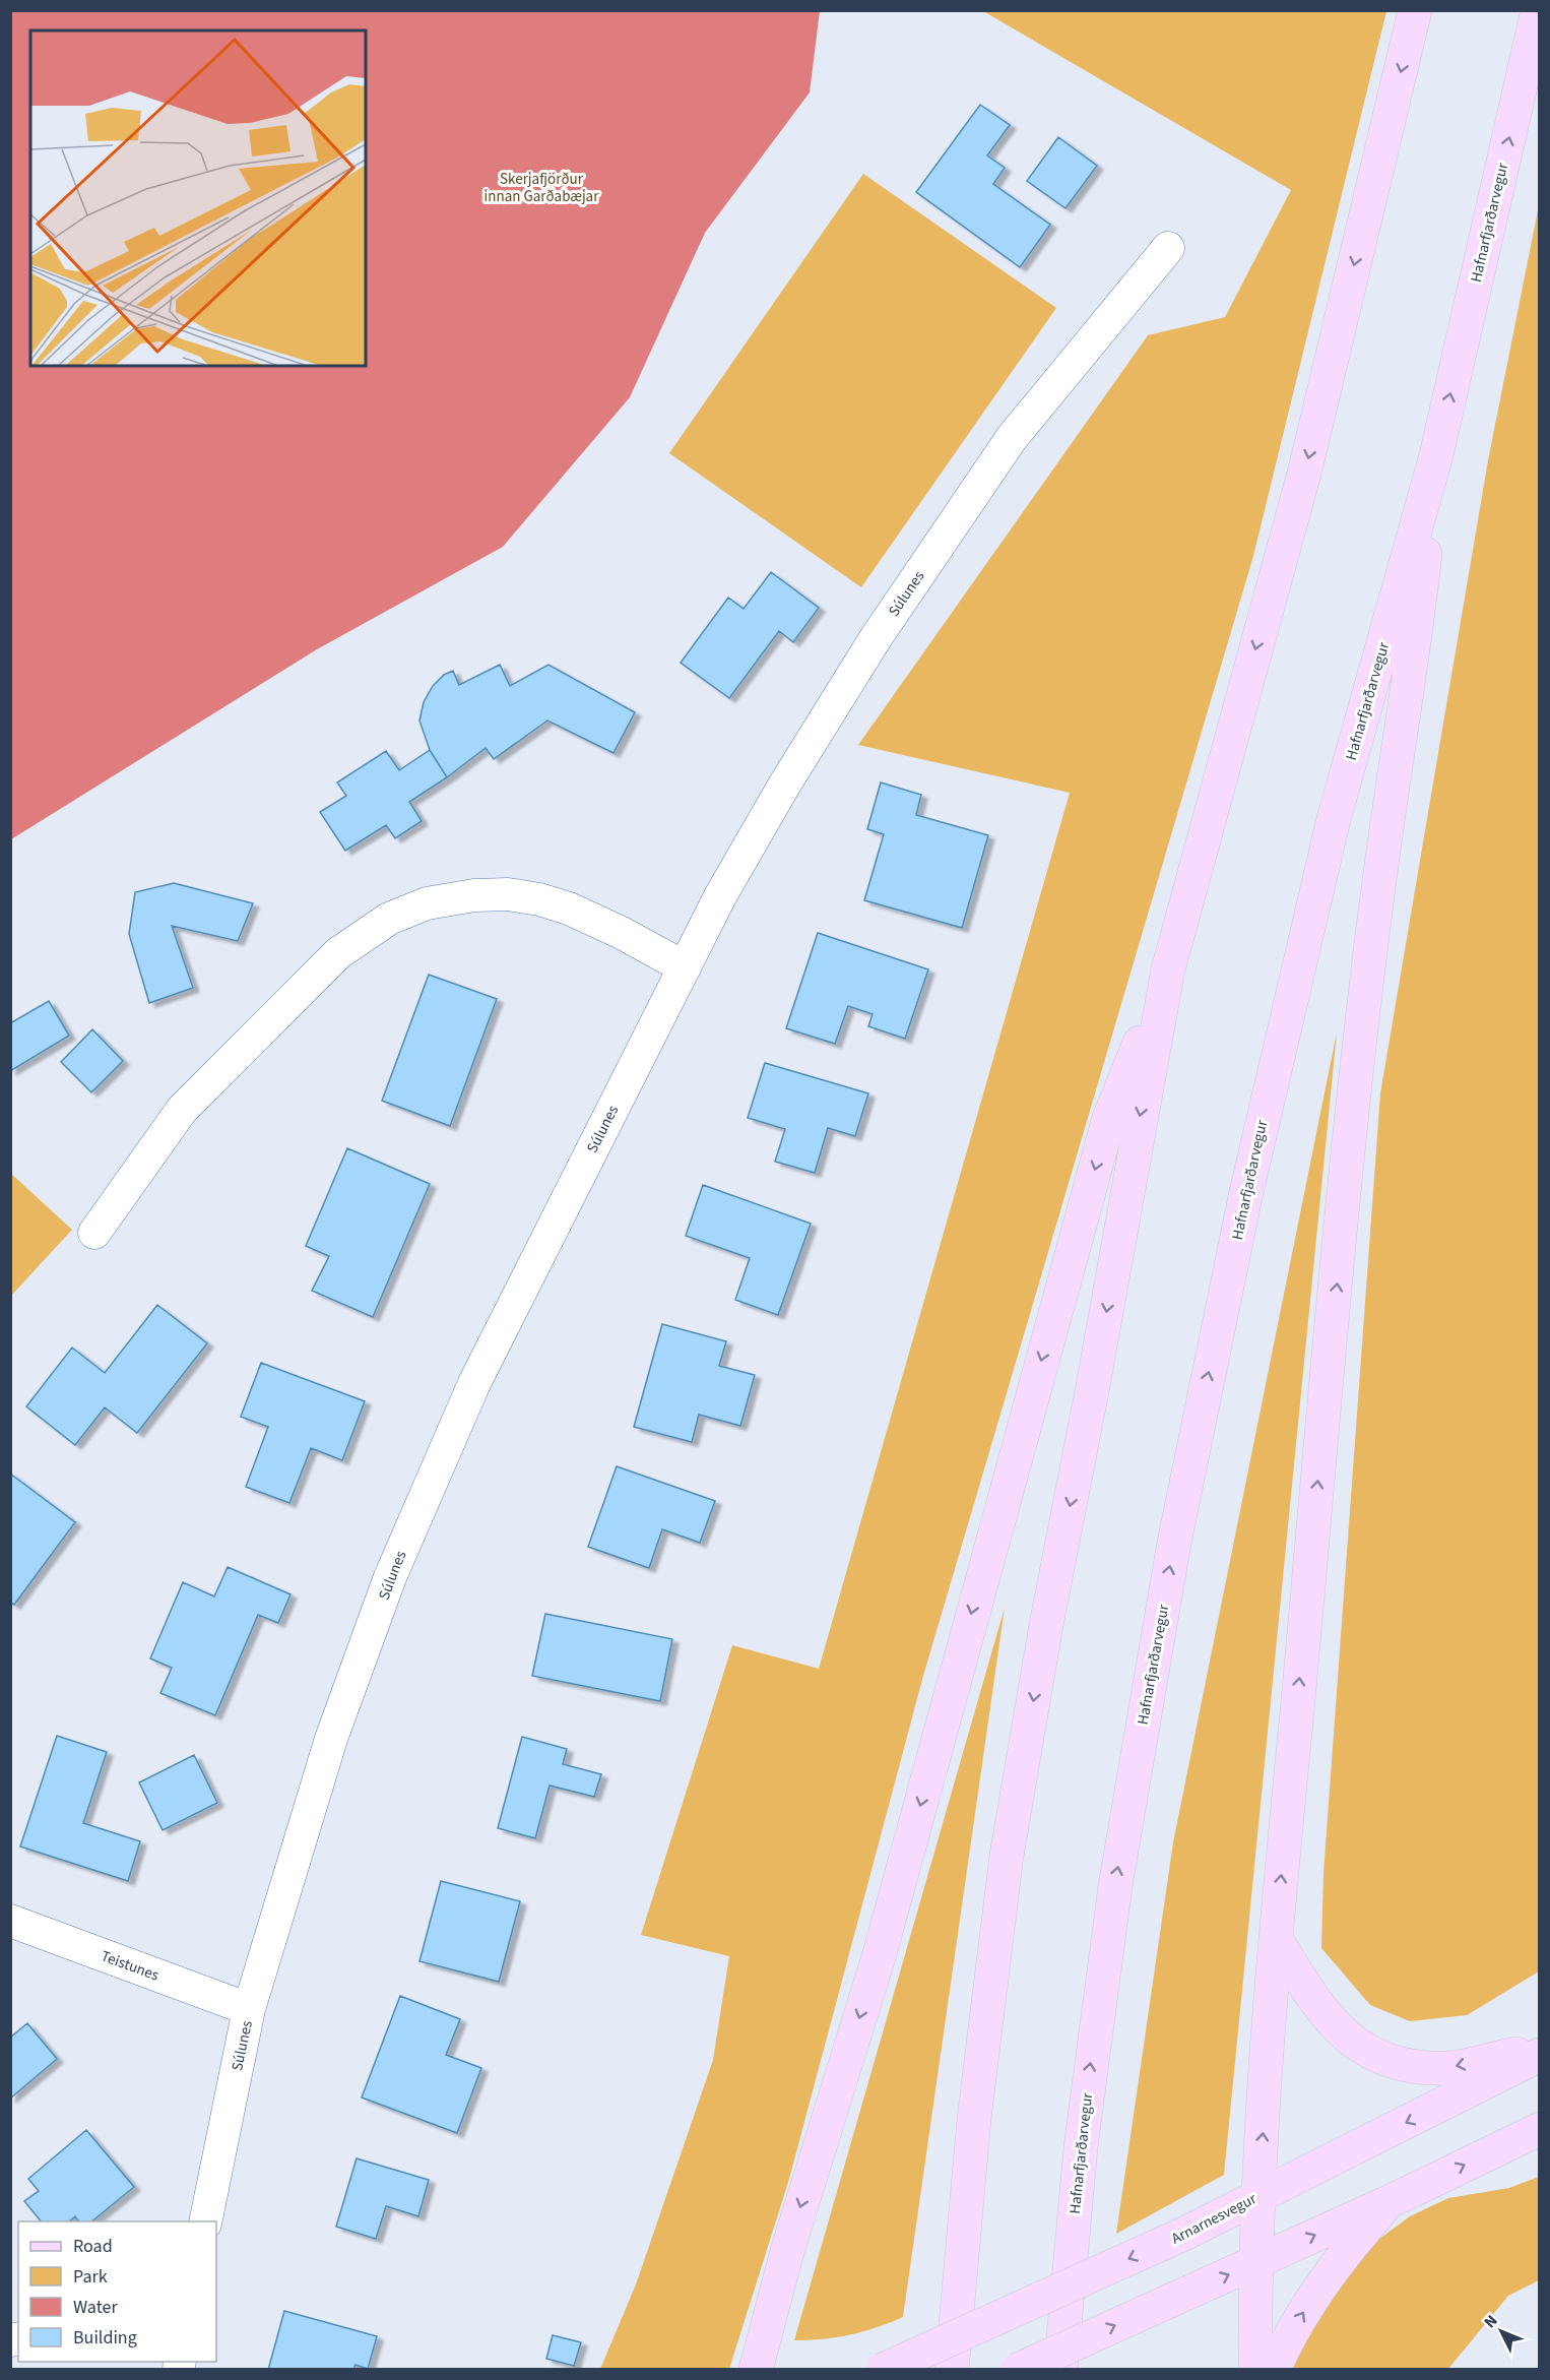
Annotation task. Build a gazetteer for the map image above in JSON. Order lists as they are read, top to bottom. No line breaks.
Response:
{"streets":{"main road":["Hafnarfjarðarvegur","Arnarnesvegur"],"street":["Súlunes","Teistunes"]},"crossings":[["Súlunes","Teistunes"]],"parks":["Skerjafjörður innan Garðabæjar"],"legend":["Road","Park","Water","Building"],"north":"top left"}
